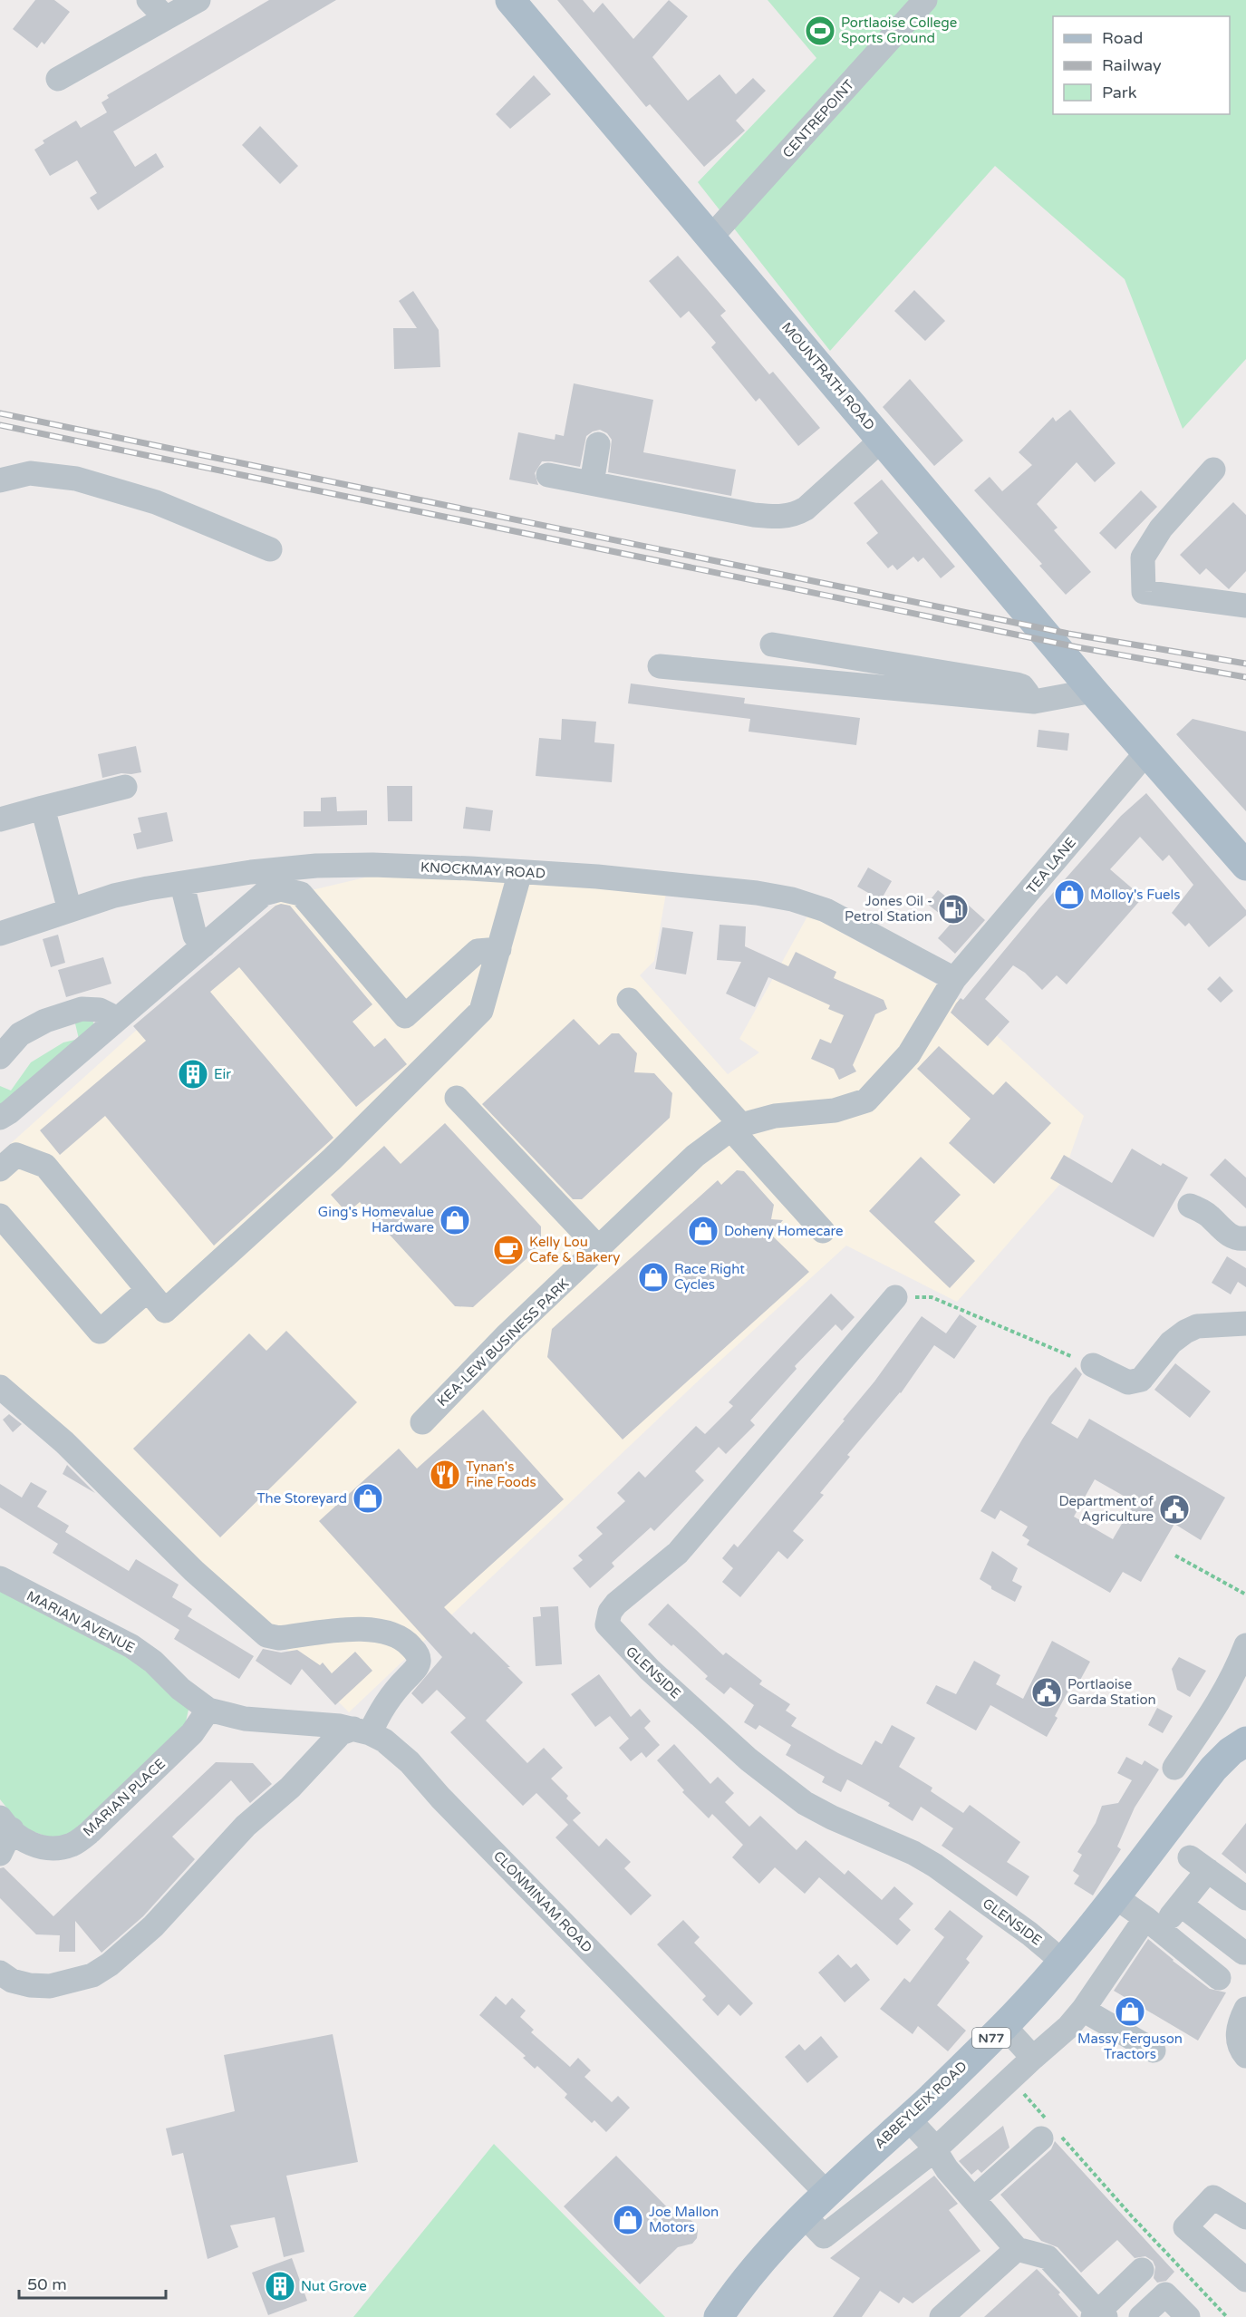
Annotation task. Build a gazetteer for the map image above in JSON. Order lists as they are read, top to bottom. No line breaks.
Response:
{"streets":{"main road":["MOUNTRATH ROAD","N77","ABBEYLEIX ROAD"],"street":["CENTREPOINT","TEA LANE","KNOCKMAY ROAD","KEA-LEW BUSINESS PARK","MARIAN AVENUE","GLENSIDE","MARIAN PLACE","CLONMINAM ROAD"]},"crossings":[["CENTREPOINT","MOUNTRATH ROAD"],["MOUNTRATH ROAD","TEA LANE"],["TEA LANE","KNOCKMAY ROAD"],["TEA LANE","KEA-LEW BUSINESS PARK"],["KNOCKMAY ROAD","KEA-LEW BUSINESS PARK"],["MARIAN AVENUE","MARIAN PLACE"],["MARIAN AVENUE","CLONMINAM ROAD"],["GLENSIDE","ABBEYLEIX ROAD"],["MARIAN PLACE","CLONMINAM ROAD"],["CLONMINAM ROAD","ABBEYLEIX ROAD"]],"places":{"sports":["Portlaoise College Sports Ground"],"shop":["Molloy's Fuels","Ging's Homevalue Hardware","Doheny Homecare","Race Right Cycles","The Storeyard","Massy Ferguson Tractors","Joe Mallon Motors"],"fuel station":["Jones Oil - Petrol Station"],"building":["Eir","Nut Grove"],"cafe":["Kelly Lou Cafe & Bakery"],"restaurant":["Tynan's Fine Foods"],"public building":["Department of Agriculture","Portlaoise Garda Station"]},"legend":["Road","Railway","Park"],"scale_bar":"50 m"}
